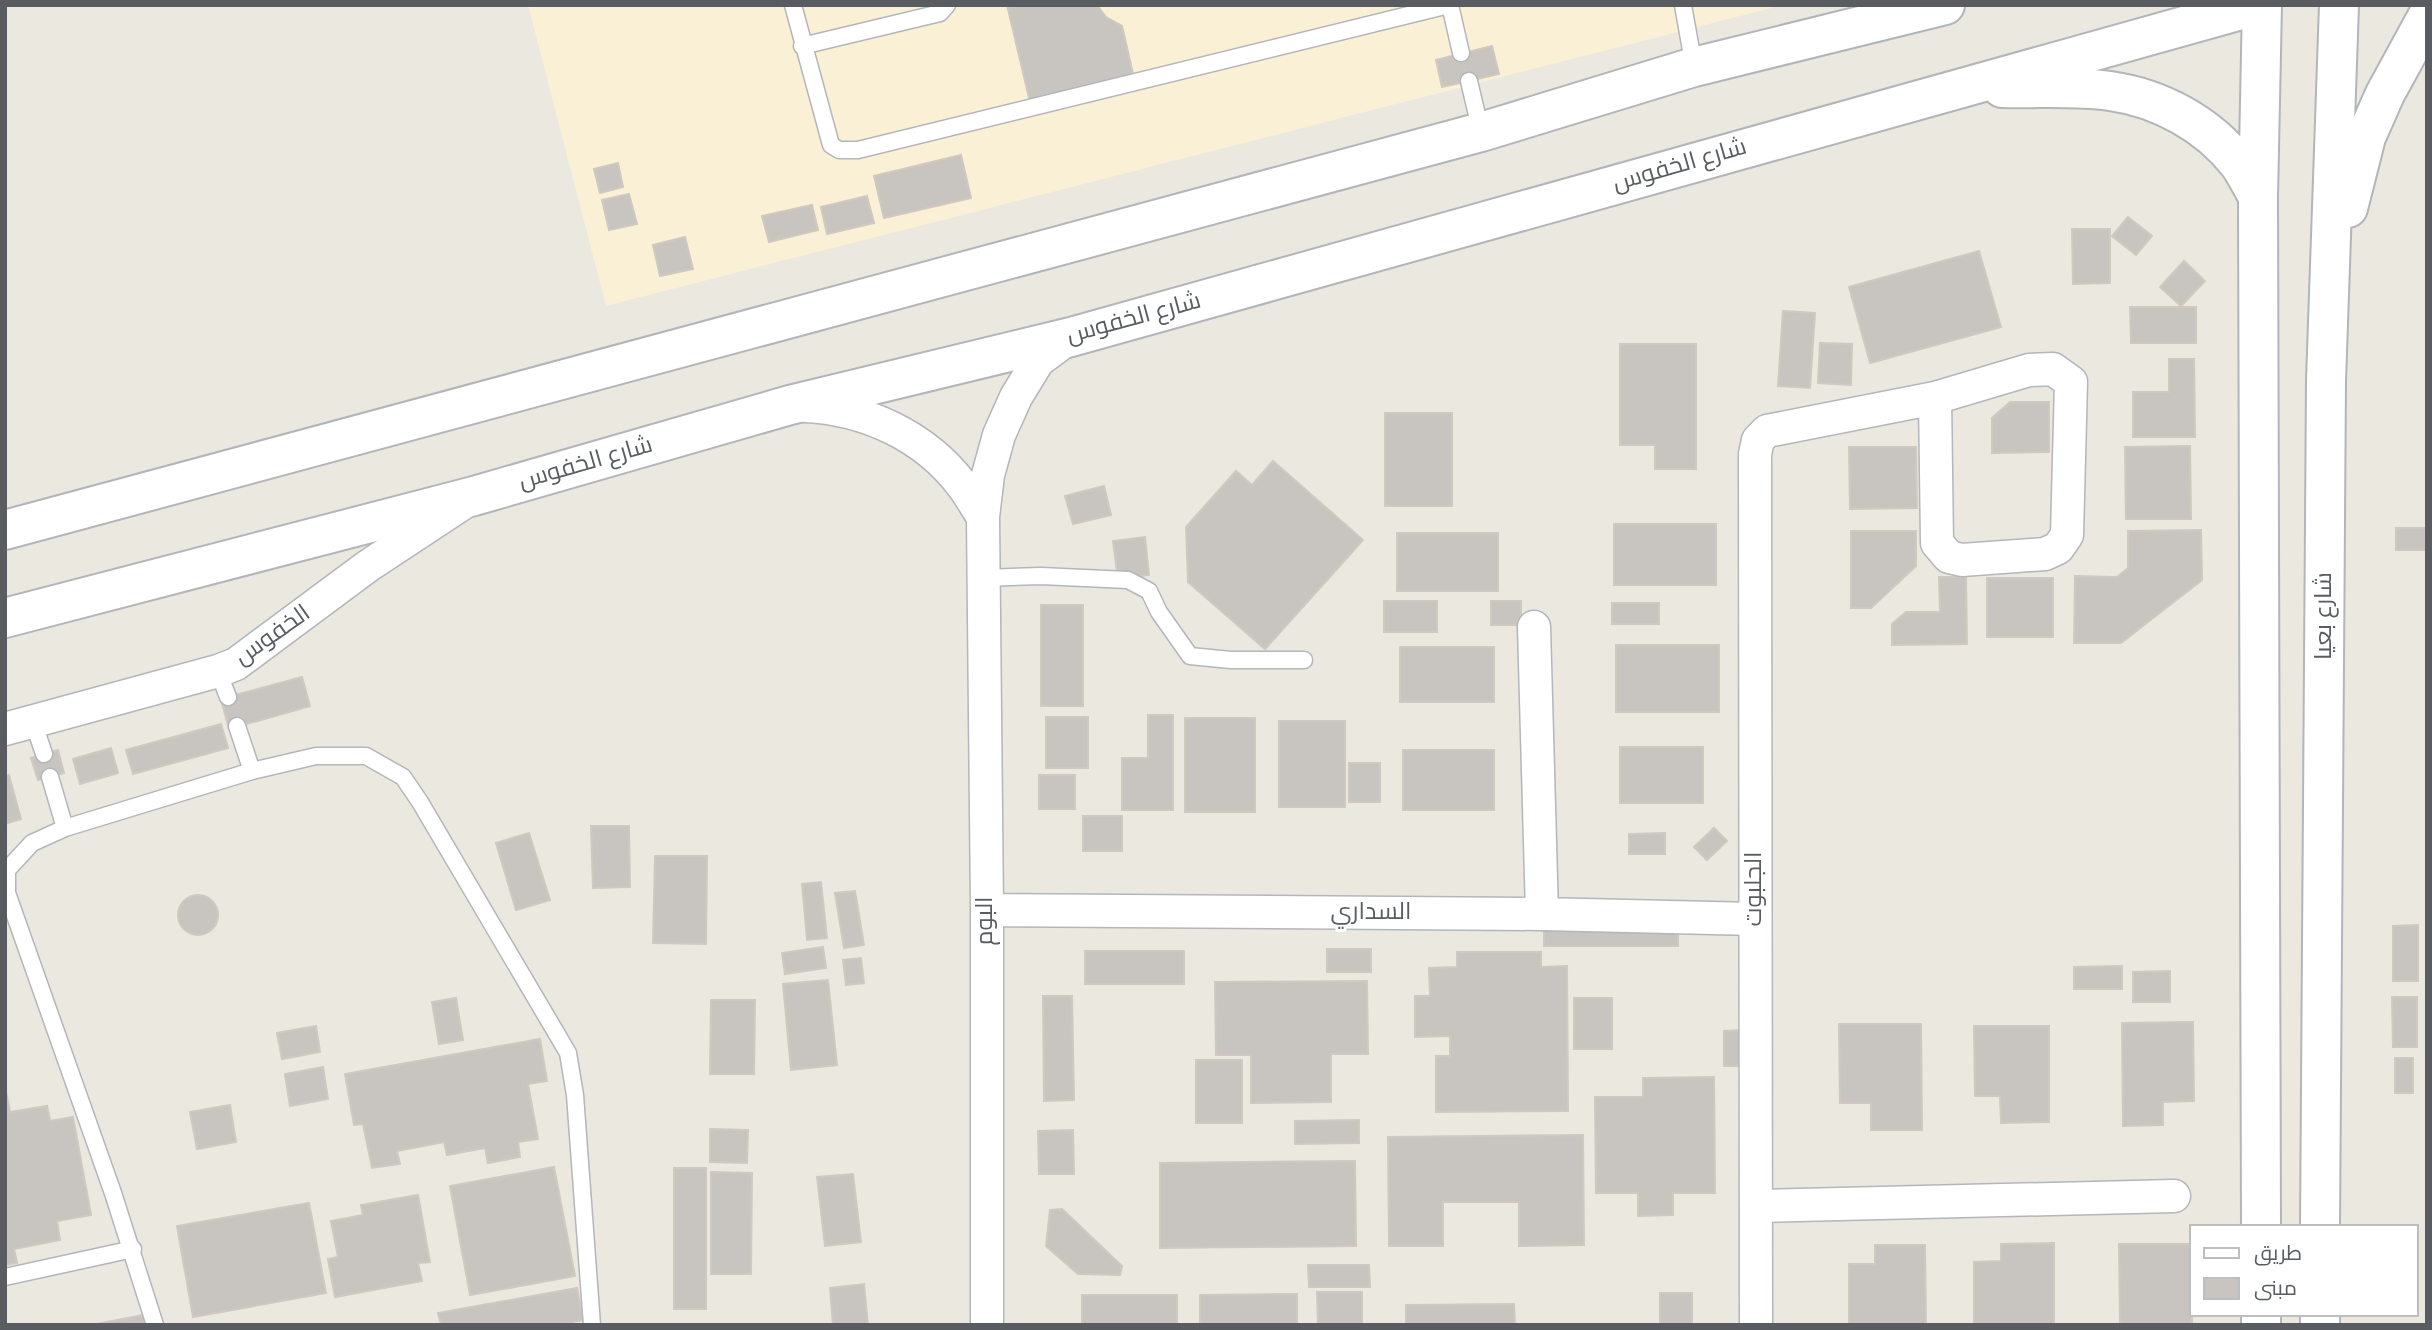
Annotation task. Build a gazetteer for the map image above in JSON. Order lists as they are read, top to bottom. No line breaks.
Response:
{"streets":{"street":["شارع الخفوس","شارع بعيا","الخفوس","الجلبوت","السداري","البوم"]},"crossings":[["شارع الخفوس","الخفوس"],["شارع الخفوس","البوم"],["الجلبوت","السداري"],["السداري","البوم"]],"legend":["طريق","مبنى"]}
